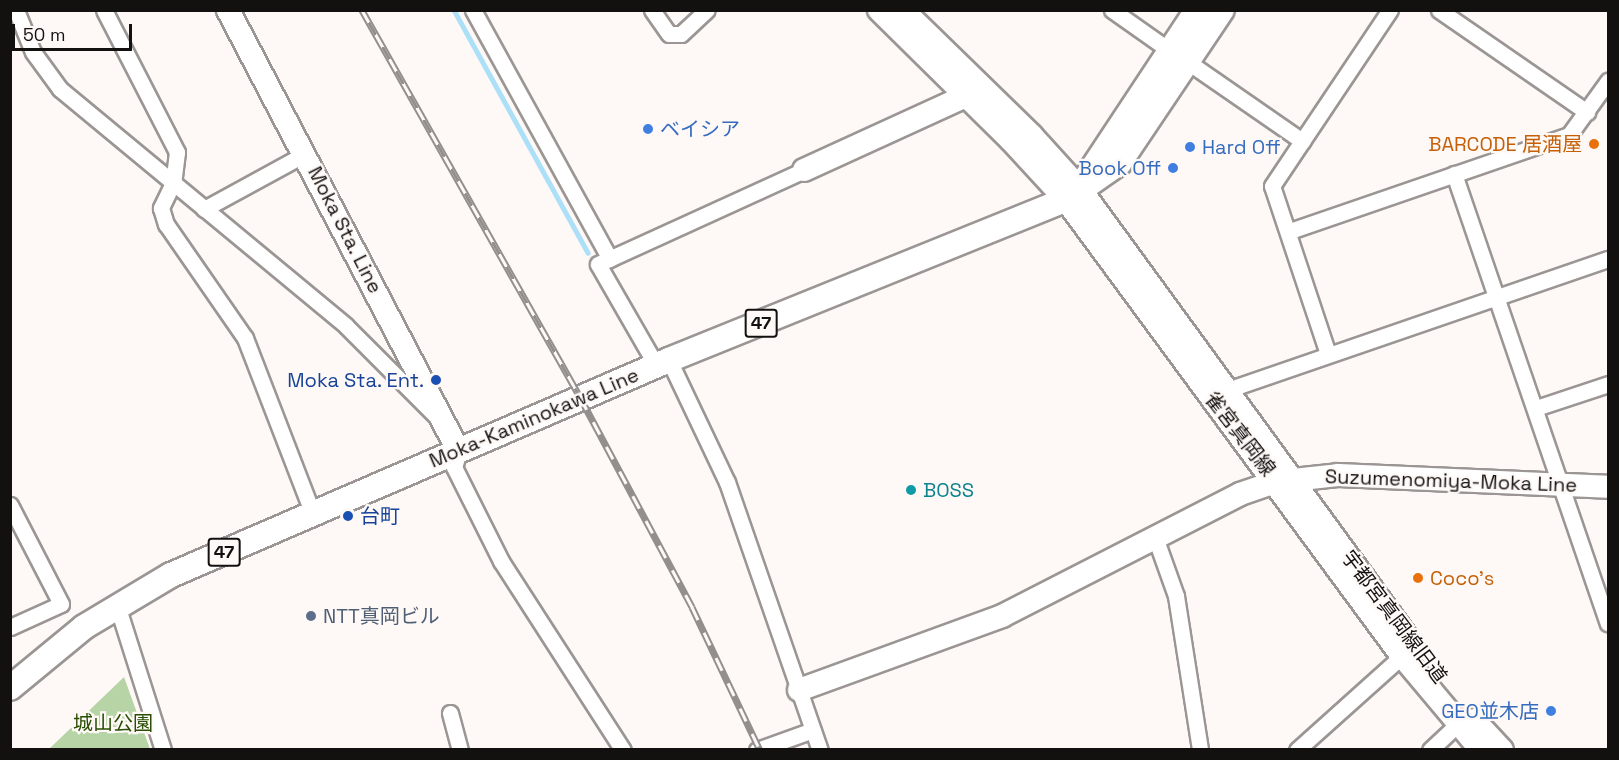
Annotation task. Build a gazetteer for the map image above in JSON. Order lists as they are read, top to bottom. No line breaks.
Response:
{"streets":{"main road":["47","Moka-Kaminokawa Line"],"street":["Moka Sta. Line","雀宮真岡線","Suzumenomiya-Moka Line","宇都宮真岡線旧道"]},"crossings":[["Moka Sta. Line","Moka-Kaminokawa Line"],["Moka-Kaminokawa Line","雀宮真岡線"],["雀宮真岡線","Suzumenomiya-Moka Line"],["雀宮真岡線","宇都宮真岡線旧道"],["Suzumenomiya-Moka Line","宇都宮真岡線旧道"]],"parks":["城山公園"],"places":["ベイシア","BARCODE 居酒屋","Hard Off","Book Off","Moka Sta. Ent.","BOSS","台町","Coco's","NTT真岡ビル","GEO並木店"],"scale_bar":"50 m"}
